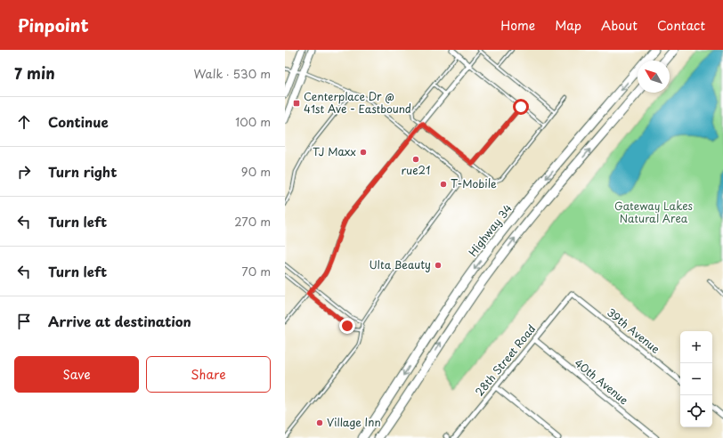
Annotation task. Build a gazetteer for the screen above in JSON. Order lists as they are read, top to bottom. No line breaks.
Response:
{"streets":{"highway":["Highway 34"],"street":["39th Avenue","28th Street Road","40th Avenue"]},"crossings":[["39th Avenue","28th Street Road"],["28th Street Road","40th Avenue"]],"parks":["Gateway Lakes Natural Area"],"places":{"transit":["Centerplace Dr @ 41st Ave - Eastbound"],"other":["TJ Maxx","rue21","T-Mobile","Ulta Beauty","Village Inn"]},"north":"top left","page":{"header":"Pinpoint","nav":["Home","Map","About","Contact"],"heading":["7 min","Walk · 530 m"],"list":[["Continue","100 m"],["Turn right","90 m"],["Turn left","270 m"],["Turn left","70 m"],"Arrive at destination"],"map_buttons":["+","−"],"buttons":["Save","Share"]}}
